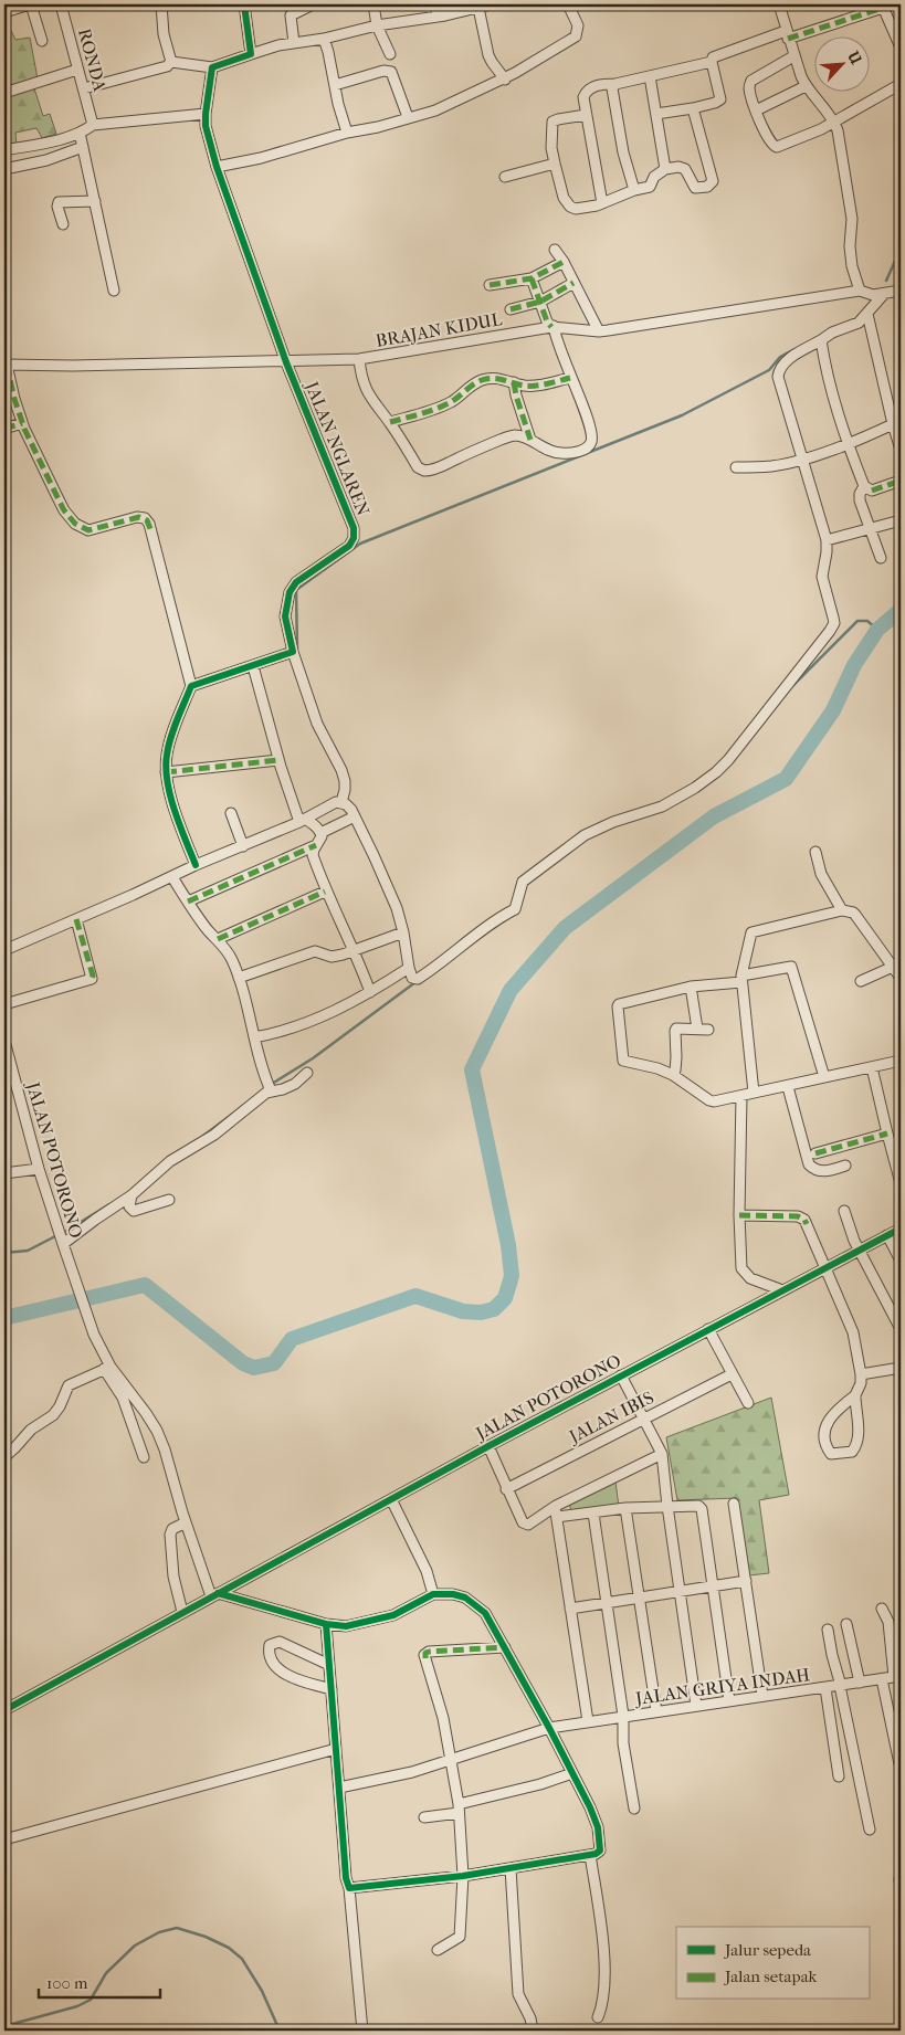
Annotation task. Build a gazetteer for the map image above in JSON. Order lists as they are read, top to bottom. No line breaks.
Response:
{"streets":{"street":["RONDA","BRAJAN KIDUL","JALAN NGLAREN","JALAN POTORONO","JALAN IBIS","JALAN GRIYA INDAH"]},"crossings":[["BRAJAN KIDUL","JALAN NGLAREN"]],"legend":["Jalur sepeda","Jalan setapak"],"scale_bar":"100 m","north":"top right"}
